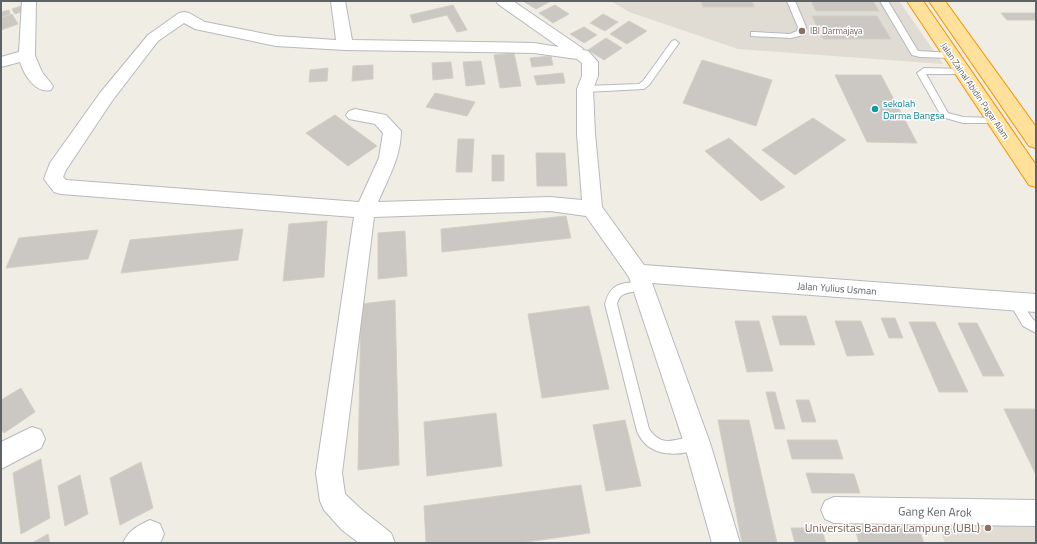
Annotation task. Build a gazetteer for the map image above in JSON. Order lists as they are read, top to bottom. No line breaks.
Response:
{"streets":{"highway":["Jalan Zainal Abidin Pagar Alam"],"street":["Jalan Yulius Usman","Gang Ken Arok"]},"places":["IBI Darmajaya","sekolah Darma Bangsa","Universitas Bandar Lampung (UBL)"]}
